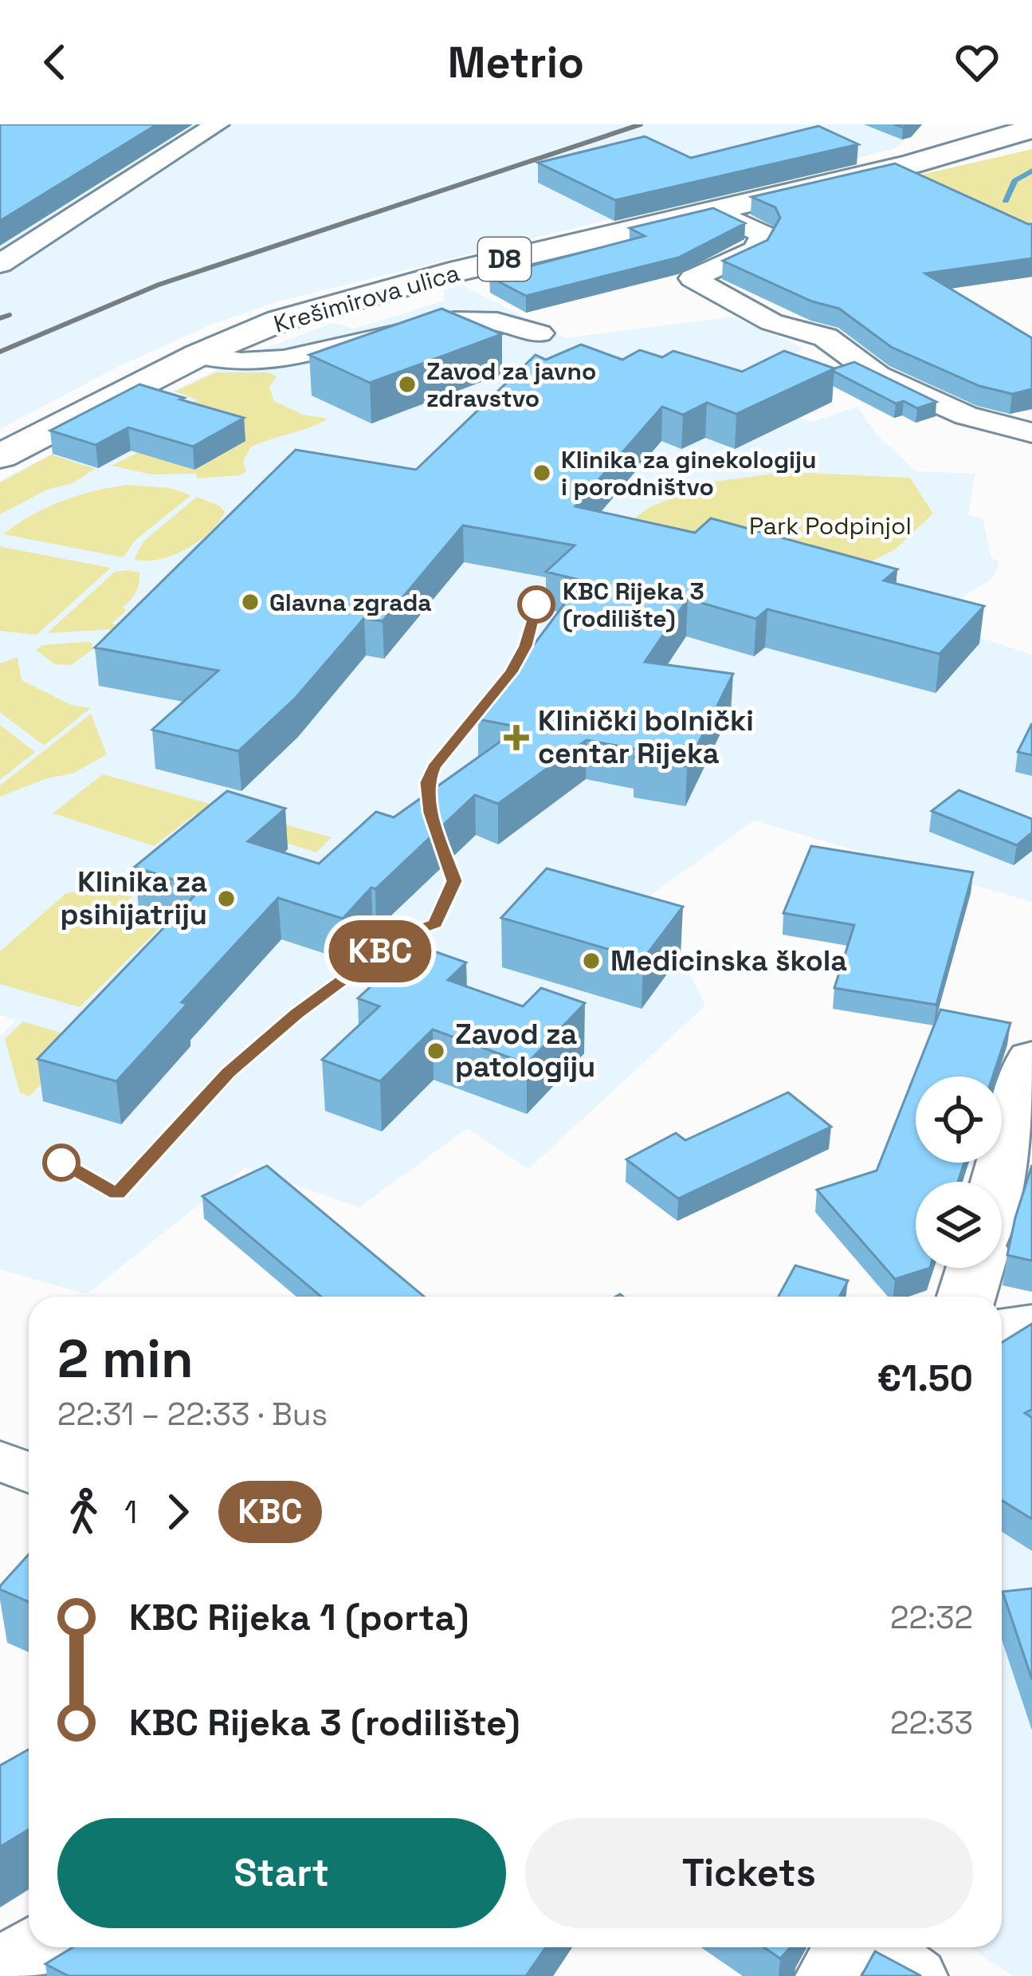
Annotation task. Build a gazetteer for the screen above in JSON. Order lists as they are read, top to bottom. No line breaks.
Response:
{"streets":{"main road":["D8","Krešimirova ulica"]},"parks":["Park Podpinjol"],"places":{"other":["Zavod za javno zdravstvo","Klinika za ginekologiju i porodništvo","Glavna zgrada","KBC Rijeka 3 (rodilište)","Klinika za psihijatriju","Medicinska škola","Zavod za patologiju"],"health":["Klinički bolnički centar Rijeka"]},"lines":["bus line KBC"],"page":{"header":"Metrio","on_map":"KBC","heading":["2 min","22:31 – 22:33 · Bus","€1.50"],"legs":["1","KBC"],"list":[{"name":"KBC Rijeka 1 (porta)","value":"22:32"},{"name":"KBC Rijeka 3 (rodilište)","value":"22:33"}],"buttons":["Start","Tickets"]}}
